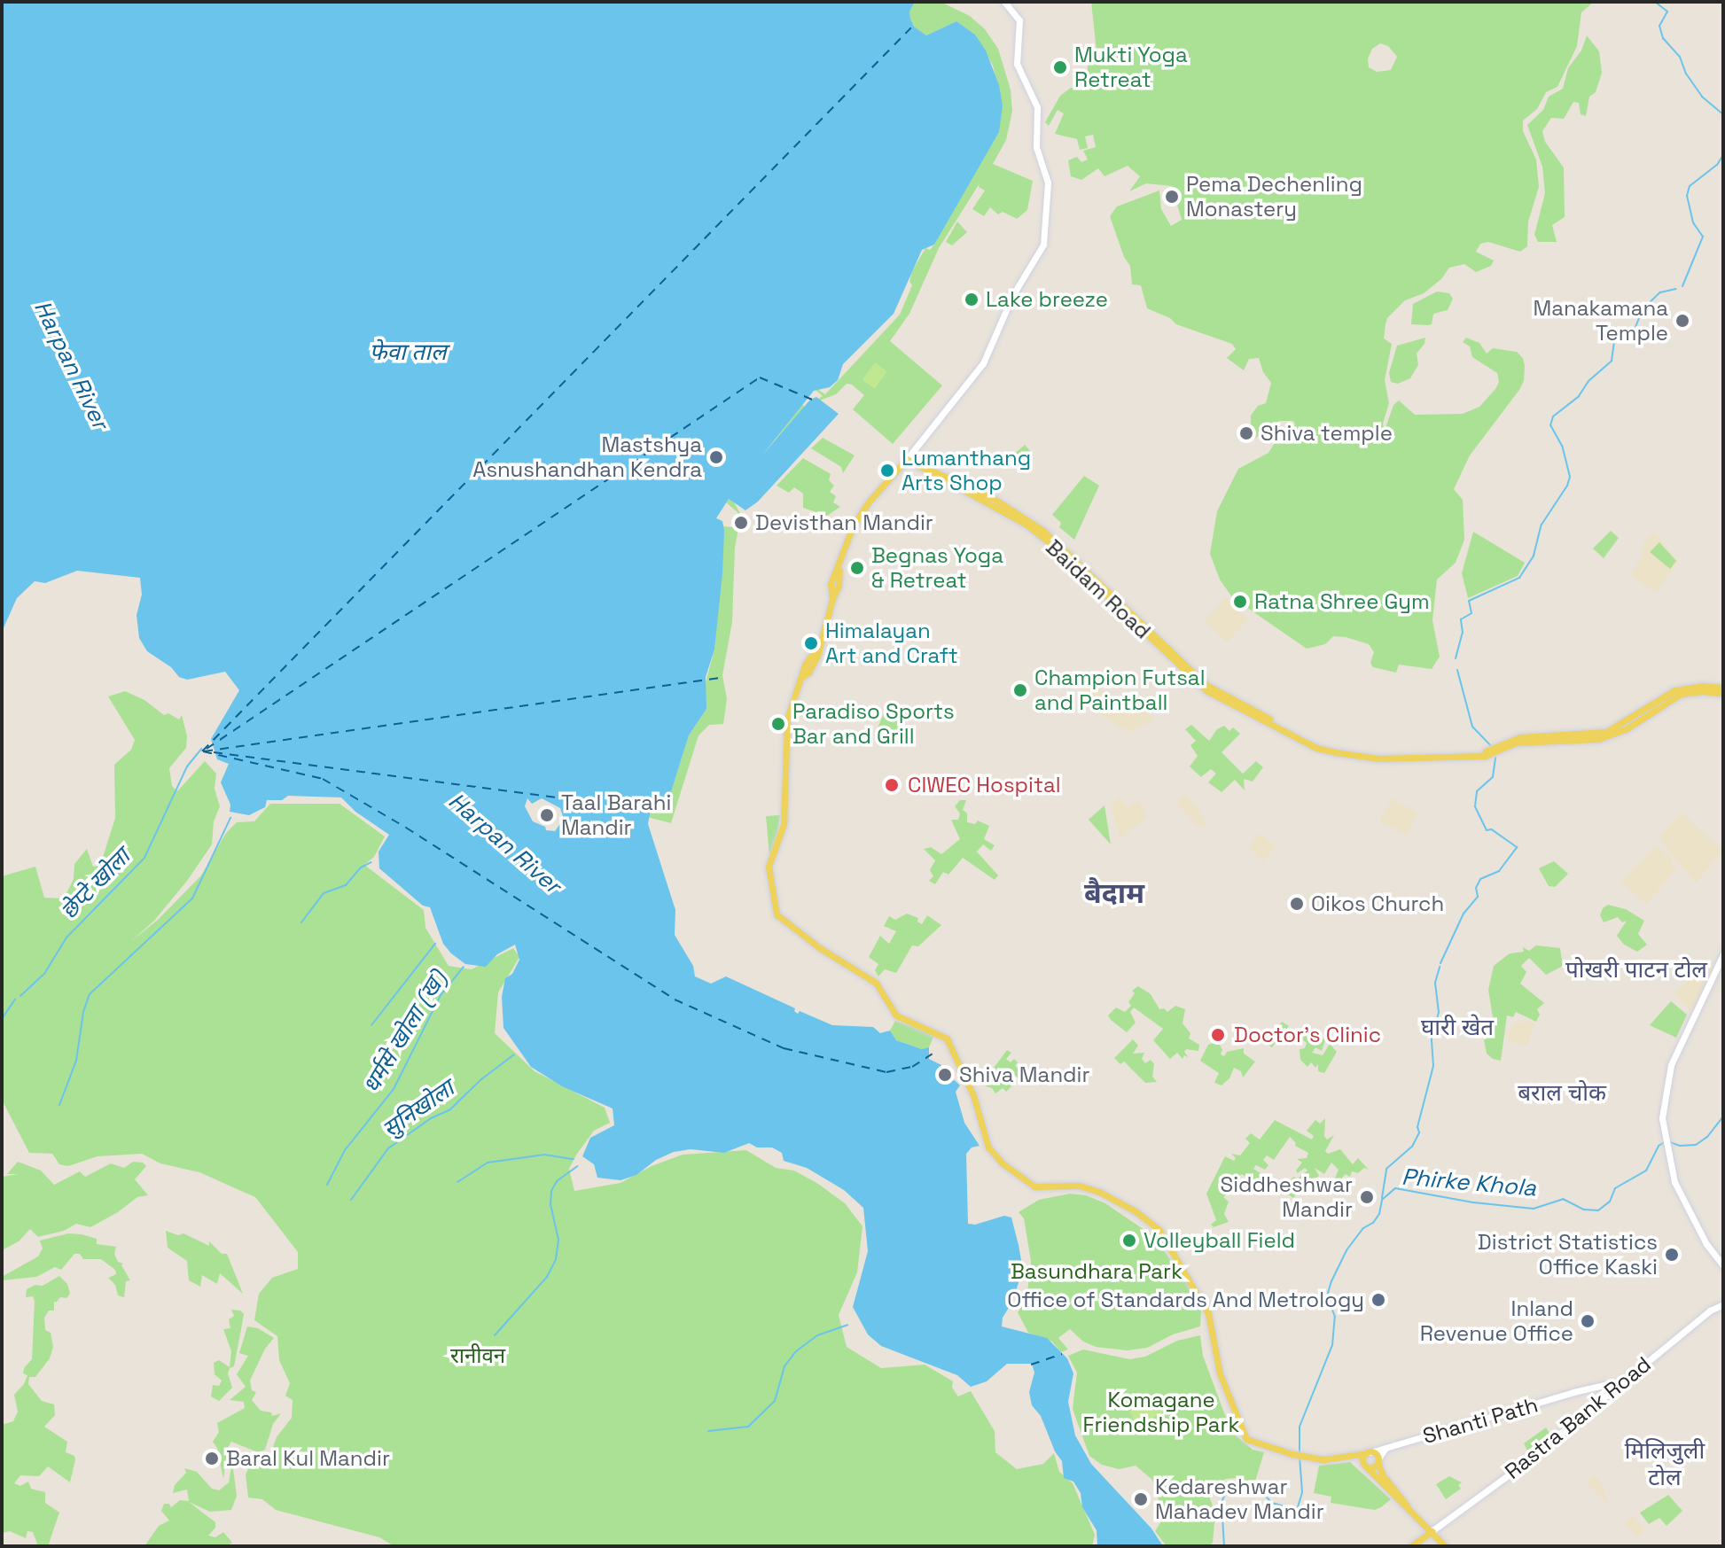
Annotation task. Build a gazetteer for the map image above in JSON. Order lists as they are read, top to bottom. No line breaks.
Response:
{"streets":{"main road":["Baidam Road","Rastra Bank Road","Shanti Path"]},"crossings":[["Rastra Bank Road","Shanti Path"]],"districts":["बैदाम","पोखरी पाटन टोल","घारी खेत","बराल चोक","मिलिजुली टोल"],"water":["फेवा ताल","Harpan River","छेप्टे खोला","धर्मसे खोला (ख)","सुनिखोला","Phirke Khola"],"parks":["Basundhara Park","रानीवन","Komagane Friendship Park"],"places":["Mukti Yoga Retreat","Pema Dechenling Monastery","Lake breeze","Manakamana Temple","Shiva temple","Mastshya Asnushandhan Kendra","Lumanthang Arts Shop","Devisthan Mandir","Begnas Yoga & Retreat","Ratna Shree Gym","Himalayan Art and Craft","Champion Futsal and Paintball","Paradiso Sports Bar and Grill","CIWEC Hospital","Taal Barahi Mandir","Oikos Church","Doctor's Clinic","Shiva Mandir","Siddheshwar Mandir","Volleyball Field","District Statistics Office Kaski","Office of Standards And Metrology","Inland Revenue Office","Baral Kul Mandir","Kedareshwar Mahadev Mandir"]}
